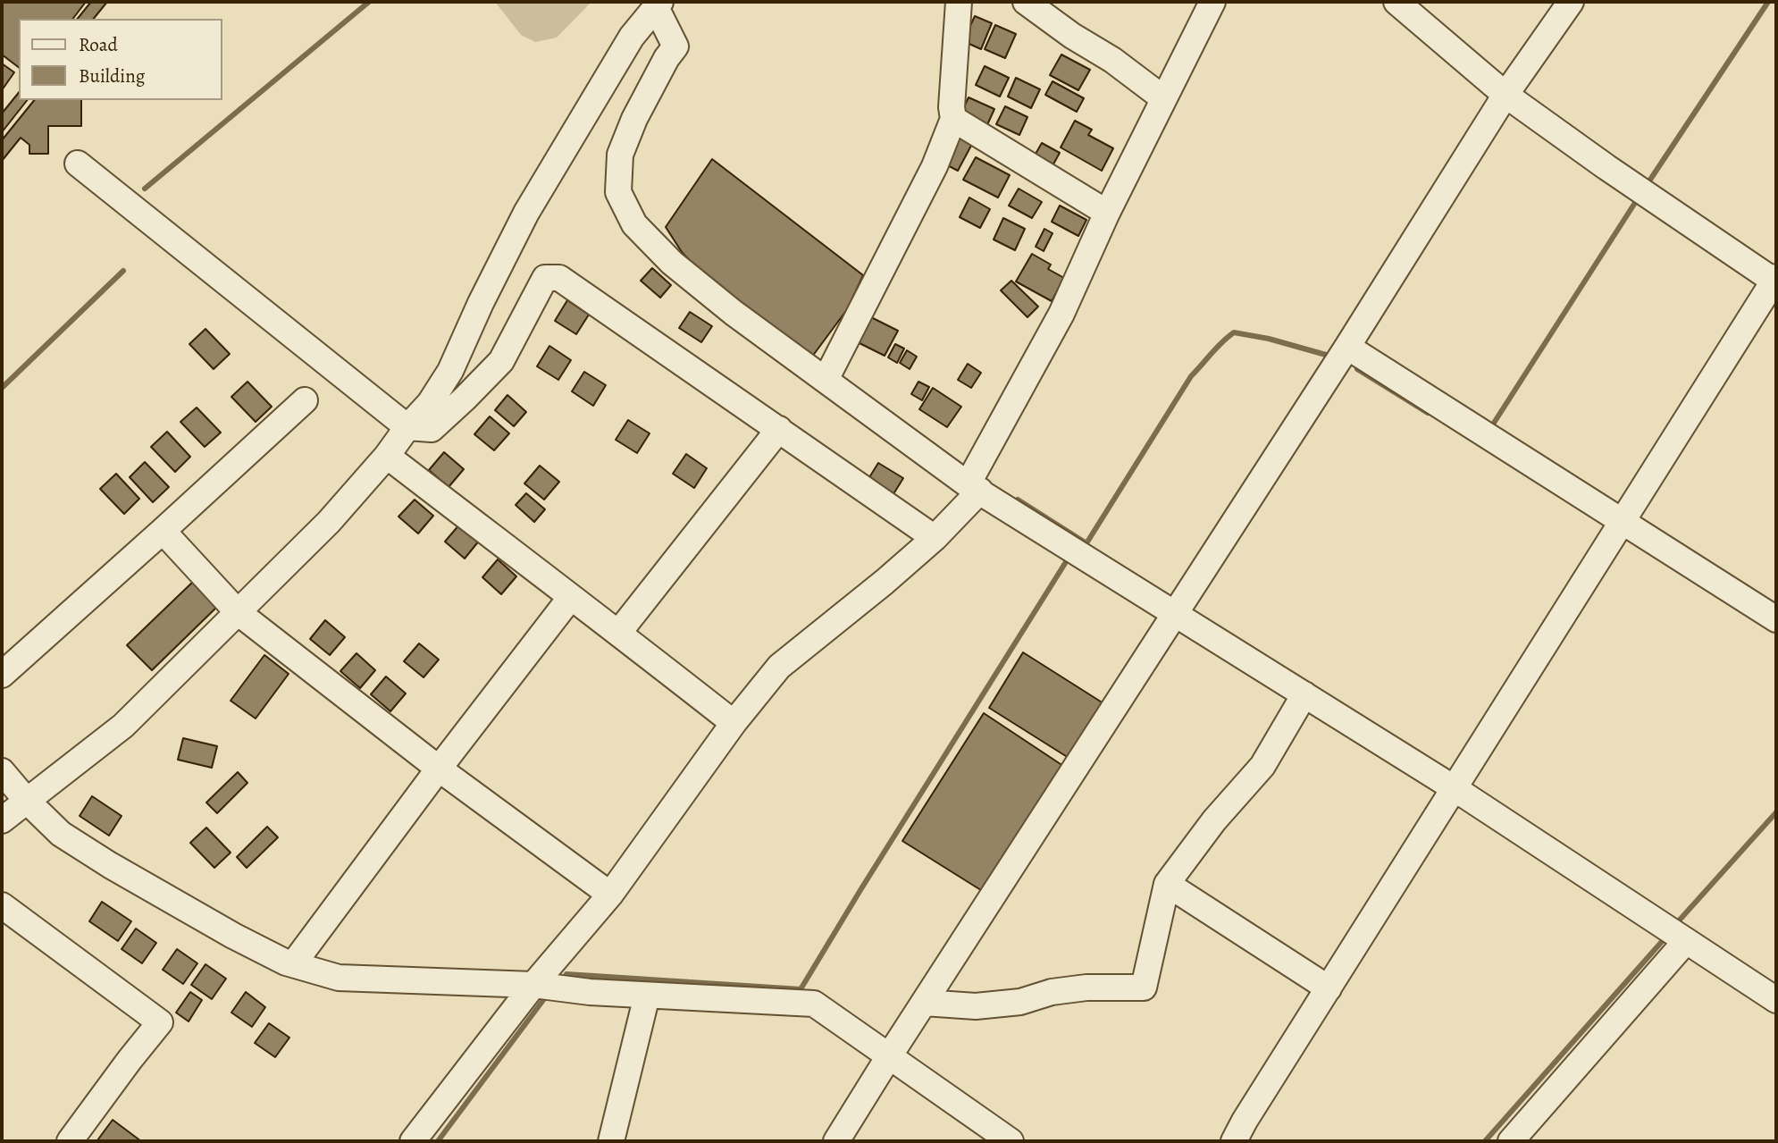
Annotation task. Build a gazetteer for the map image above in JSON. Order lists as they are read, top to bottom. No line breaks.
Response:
{"legend":["Road","Building"]}
